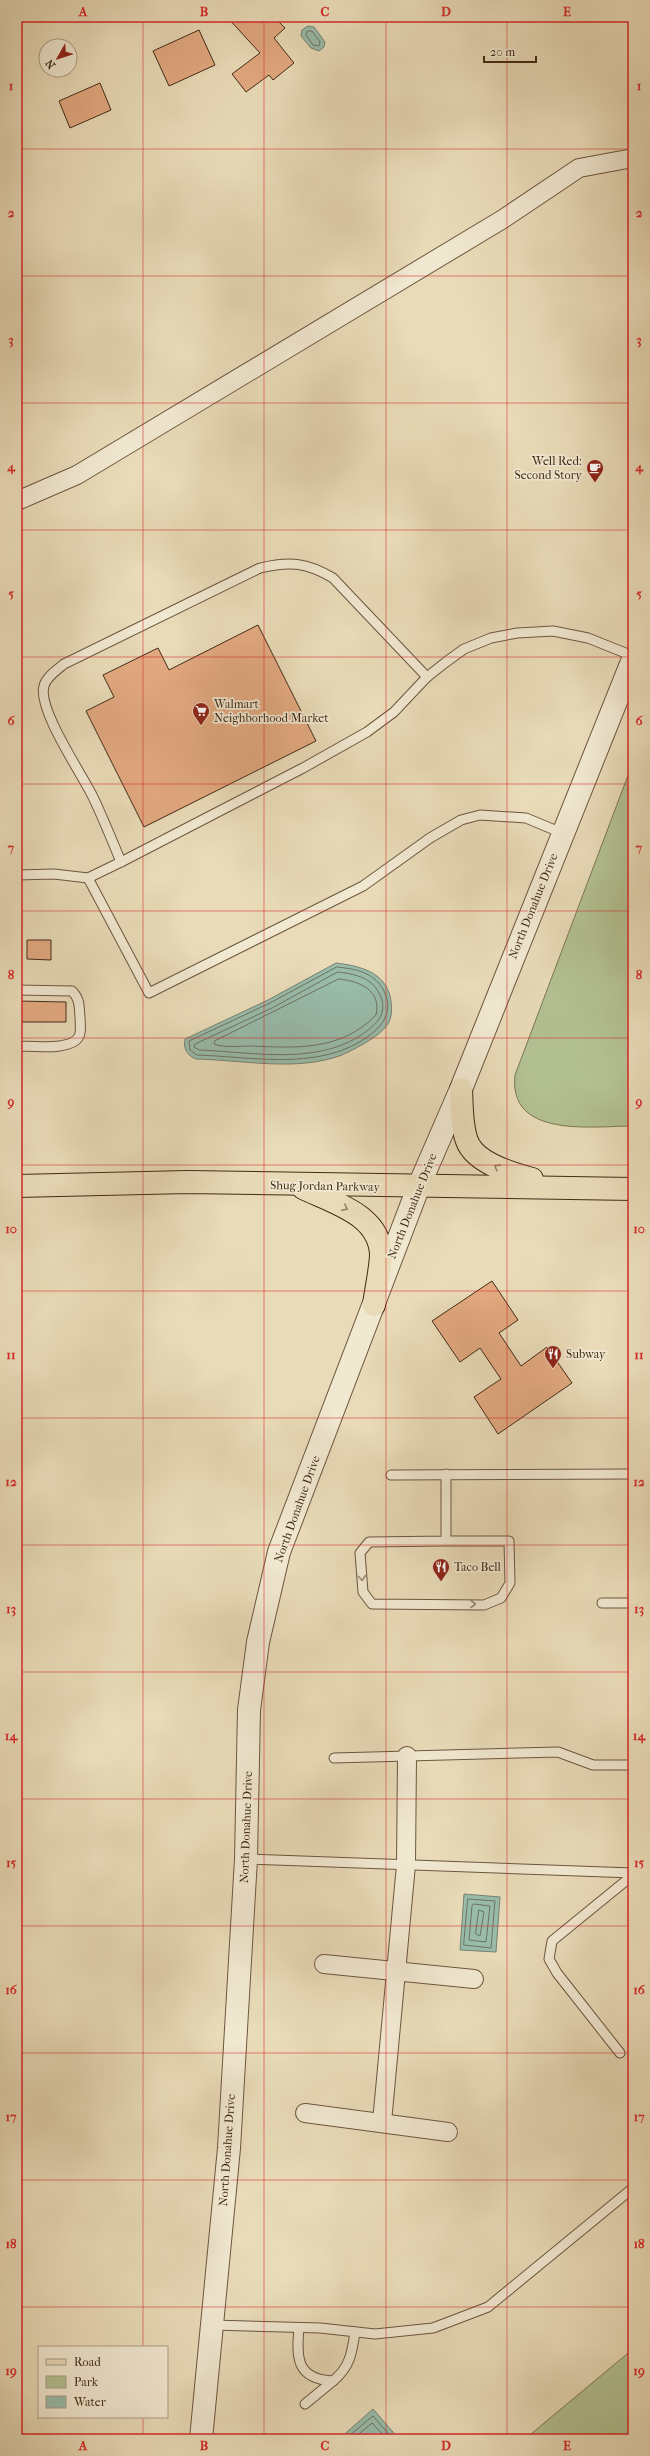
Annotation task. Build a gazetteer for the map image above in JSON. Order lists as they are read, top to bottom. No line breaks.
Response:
{"streets":{"main road":["Shug Jordan Parkway"],"street":["North Donahue Drive"]},"crossings":[["North Donahue Drive","Shug Jordan Parkway"]],"places":{"cafe":["Well Red: Second Story"],"supermarket":["Walmart Neighborhood Market"],"restaurant":["Subway","Taco Bell"]},"legend":["Road","Park","Water"],"scale_bar":"20 m","north":"bottom left","grid":{"columns":["A","B","C","D","E"],"rows":["1","2","3","4","5","6","7","8","9","10","11","12","13","14","15","16","17","18","19"]}}
